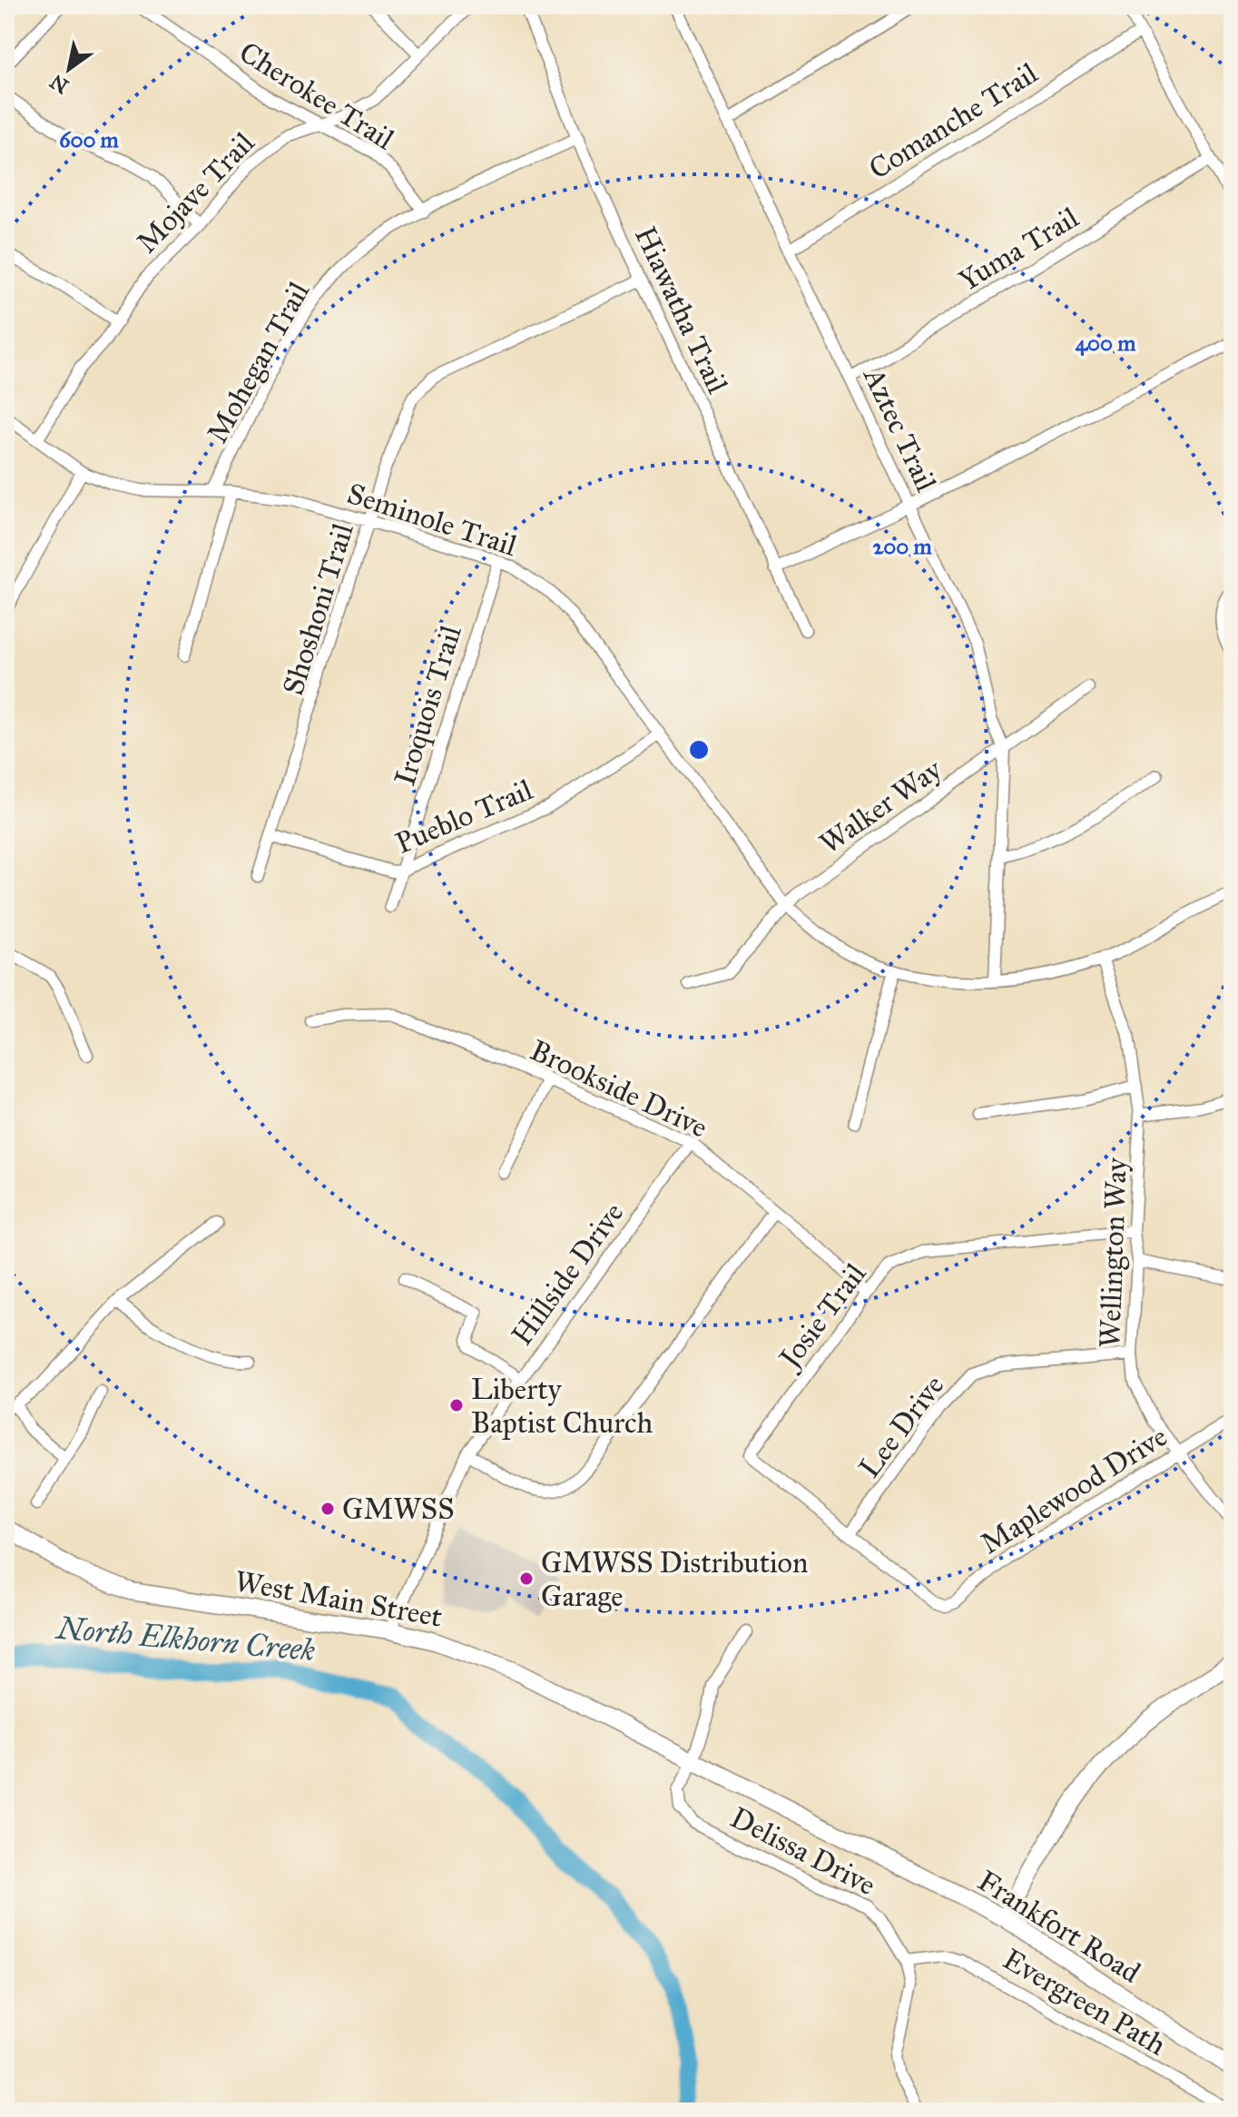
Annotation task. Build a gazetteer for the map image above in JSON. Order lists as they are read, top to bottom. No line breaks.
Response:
{"streets":{"main road":["West Main Street","Frankfort Road"],"street":["Cherokee Trail","Comanche Trail","Mojave Trail","Yuma Trail","Hiawatha Trail","Mohegan Trail","Aztec Trail","Seminole Trail","Shoshoni Trail","Iroquois Trail","Walker Way","Pueblo Trail","Brookside Drive","Wellington Way","Hillside Drive","Josie Trail","Lee Drive","Maplewood Drive","Delissa Drive","Evergreen Path"]},"crossings":[["Cherokee Trail","Mojave Trail"],["Cherokee Trail","Mohegan Trail"],["Comanche Trail","Aztec Trail"],["Mojave Trail","Seminole Trail"],["Yuma Trail","Aztec Trail"],["Hiawatha Trail","Mohegan Trail"],["Hiawatha Trail","Shoshoni Trail"],["Mohegan Trail","Seminole Trail"],["Aztec Trail","Seminole Trail"],["Aztec Trail","Walker Way"],["Seminole Trail","Shoshoni Trail"],["Seminole Trail","Iroquois Trail"],["Seminole Trail","Walker Way"],["Seminole Trail","Pueblo Trail"],["Seminole Trail","Wellington Way"],["Shoshoni Trail","Pueblo Trail"],["Iroquois Trail","Pueblo Trail"],["Brookside Drive","Hillside Drive"],["Brookside Drive","Josie Trail"],["Wellington Way","Josie Trail"],["Wellington Way","Lee Drive"],["Wellington Way","Maplewood Drive"],["Hillside Drive","West Main Street"],["Josie Trail","Lee Drive"],["Josie Trail","Maplewood Drive"],["Lee Drive","Maplewood Drive"],["West Main Street","Delissa Drive"],["West Main Street","Frankfort Road"],["Delissa Drive","Evergreen Path"]],"water":["North Elkhorn Creek"],"places":["Liberty Baptist Church","GMWSS","GMWSS Distribution Garage"],"north":"bottom left","rings":["600 m","400 m","200 m"]}
